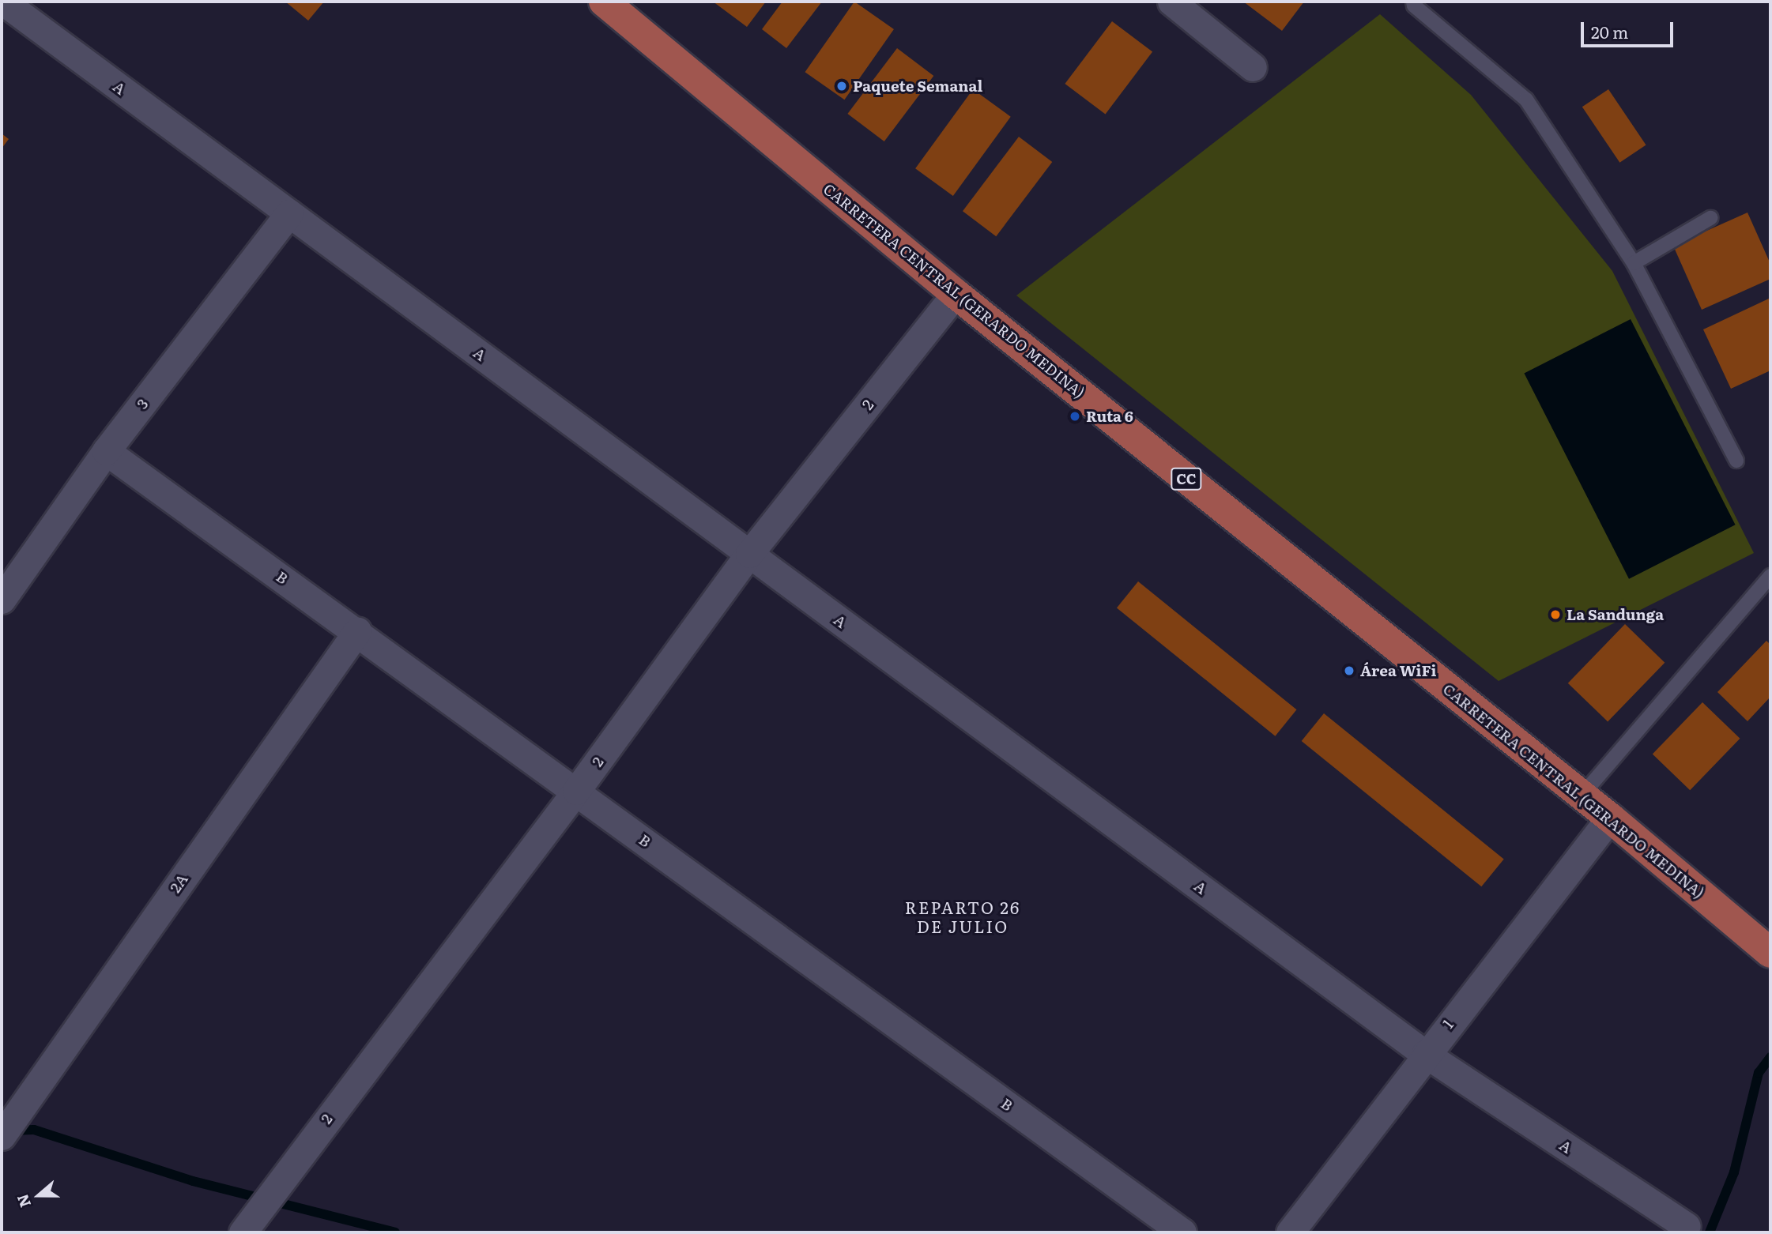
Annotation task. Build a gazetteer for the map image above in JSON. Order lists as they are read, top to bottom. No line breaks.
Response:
{"streets":{"main road":["CARRETERA CENTRAL (GERARDO MEDINA)","CC"],"street":["A","3","2","B","2A","1"]},"crossings":[["A","3"],["A","2"],["A","1"],["CARRETERA CENTRAL (GERARDO MEDINA)","2"],["CARRETERA CENTRAL (GERARDO MEDINA)","1"],["3","B"],["2","B"],["B","2A"]],"districts":["REPARTO 26 DE JULIO"],"places":["Paquete Semanal","Ruta 6","La Sandunga","Área WiFi"],"scale_bar":"20 m","north":"left"}
